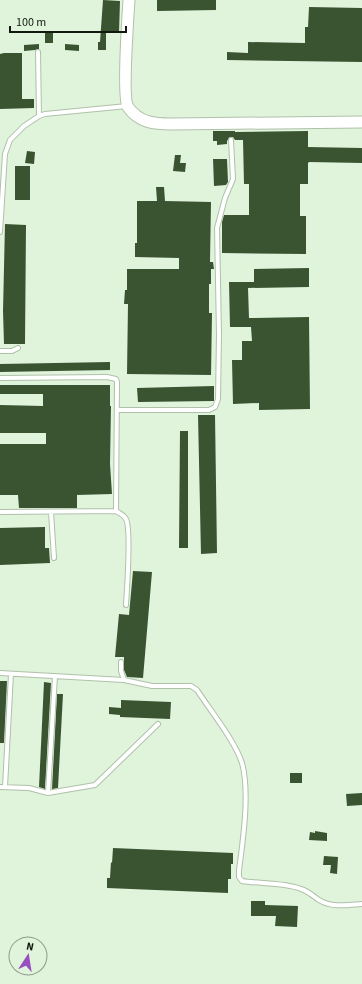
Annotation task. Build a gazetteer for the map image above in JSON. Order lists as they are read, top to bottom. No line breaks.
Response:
{"scale_bar":"100 m","north":"top"}
